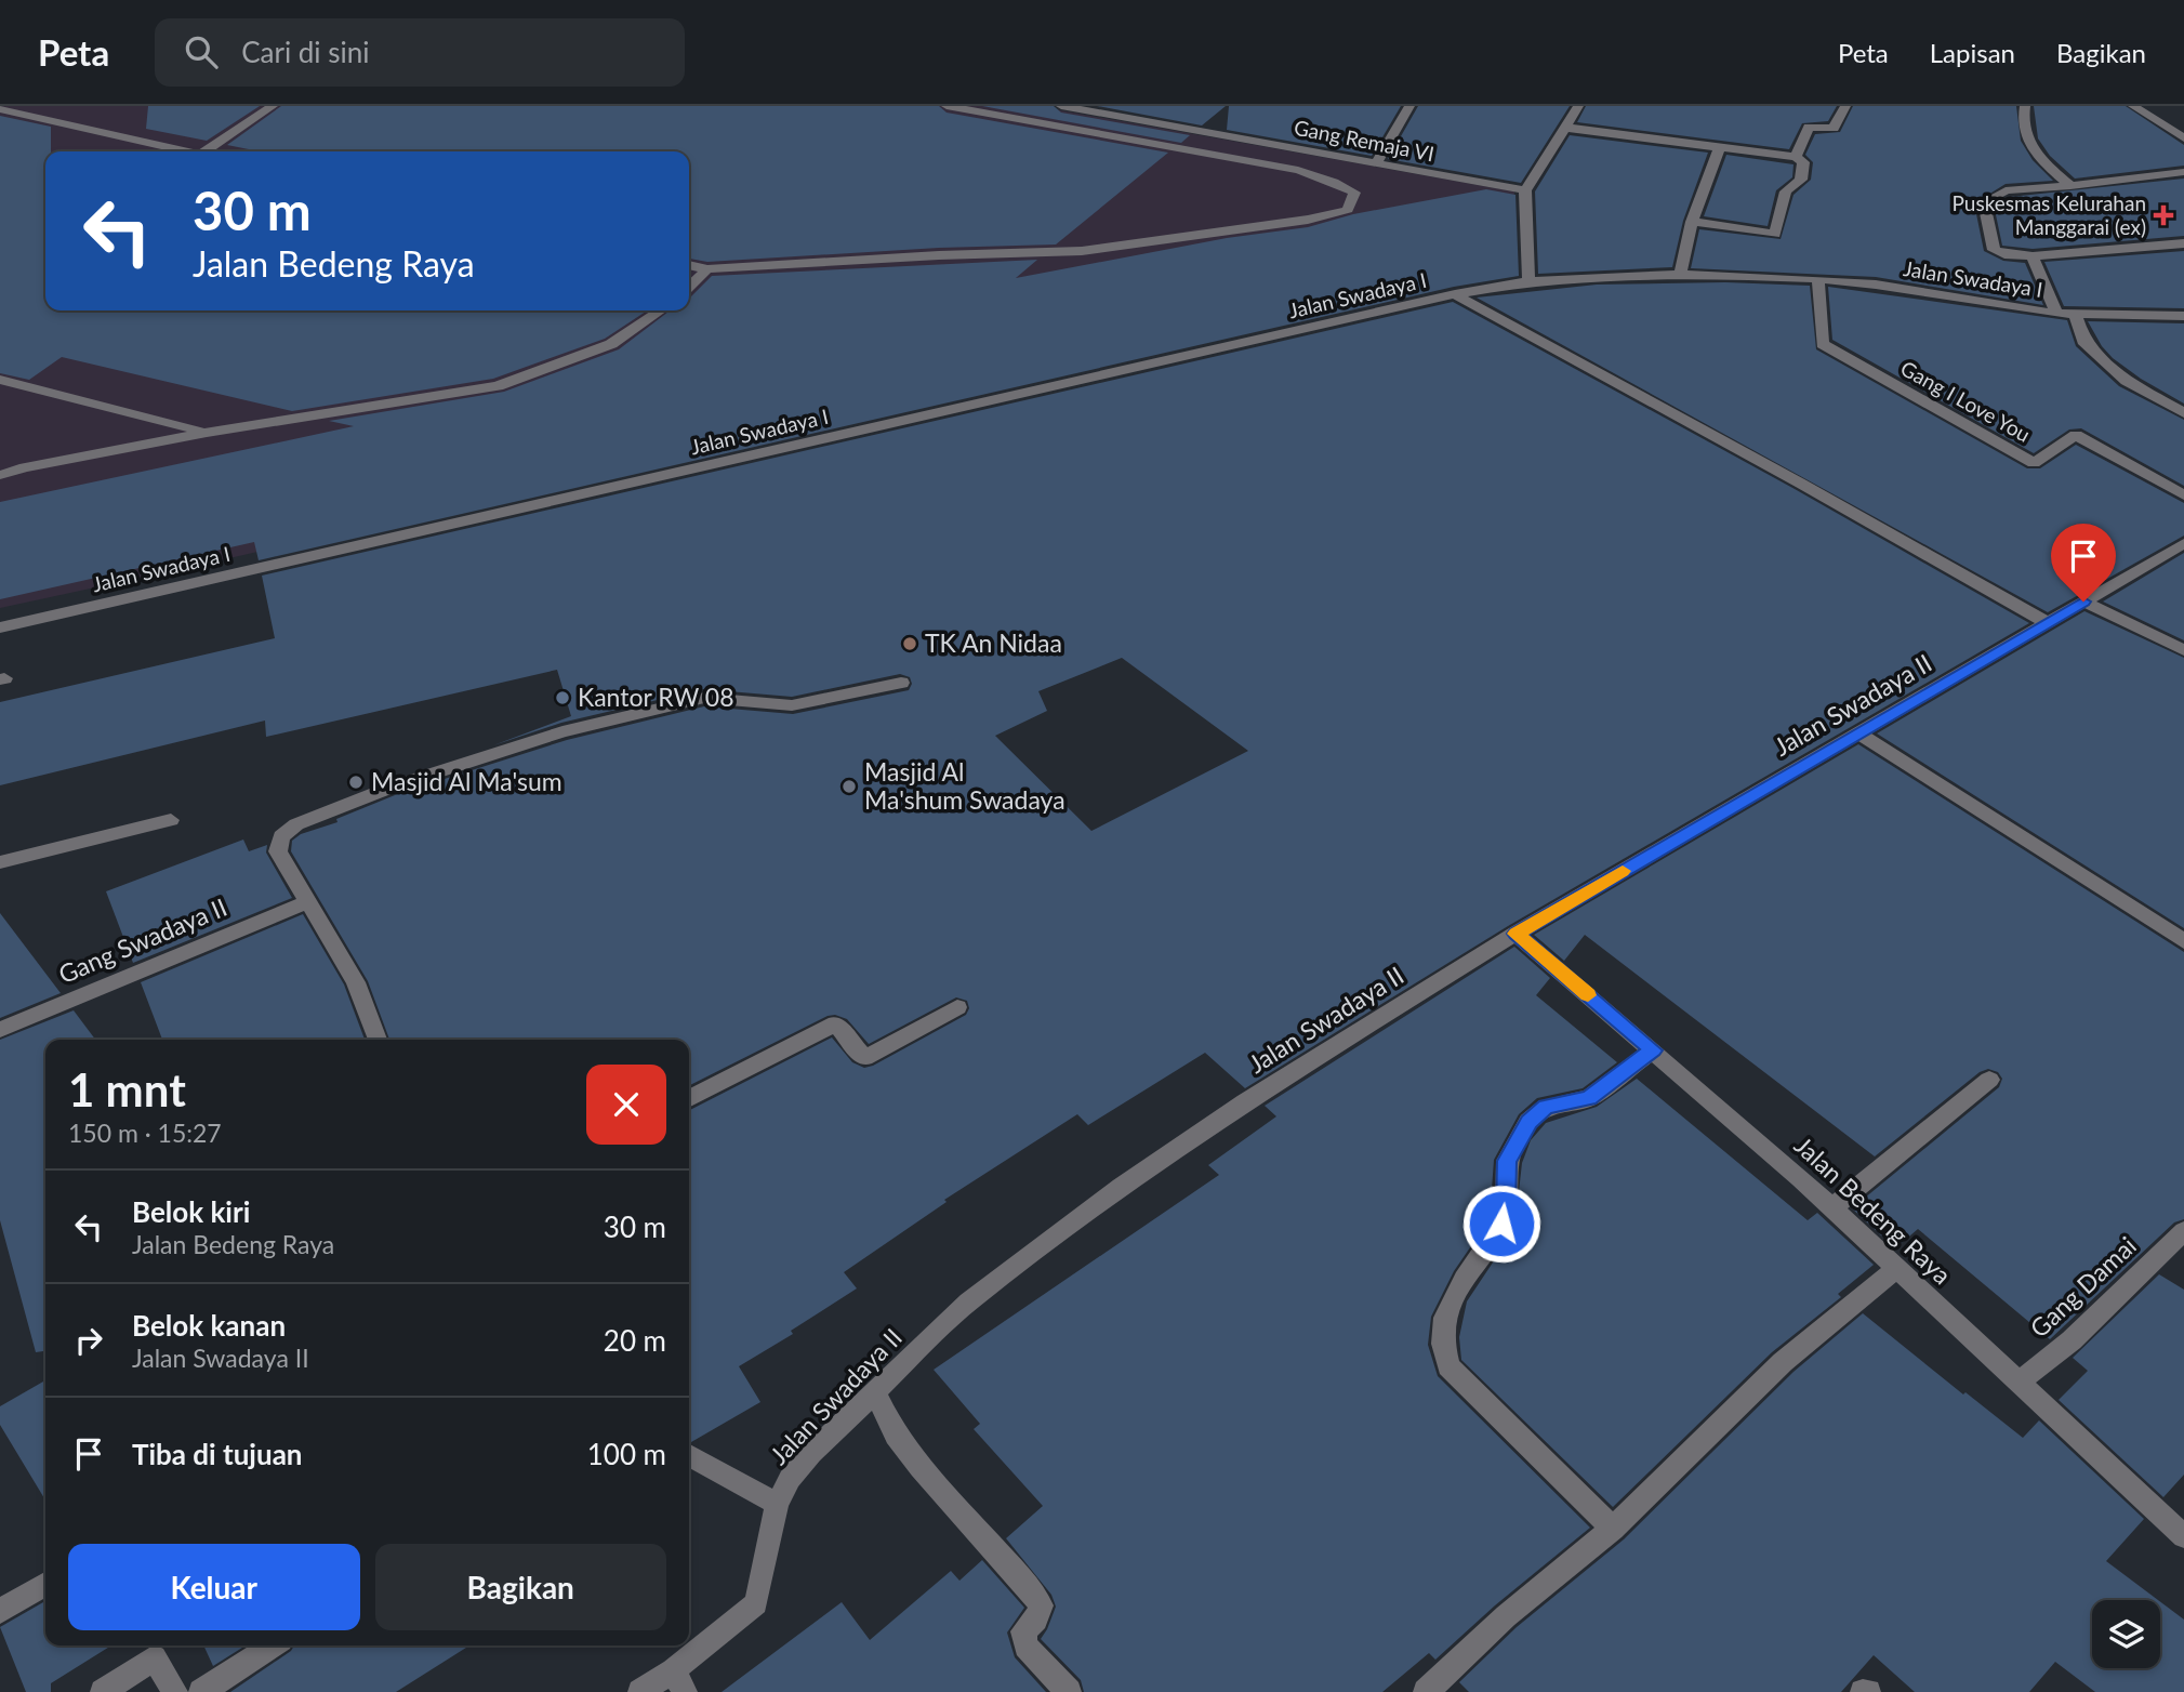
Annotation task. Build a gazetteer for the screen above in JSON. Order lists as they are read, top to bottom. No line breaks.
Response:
{"streets":{"street":["Gang Remaja VI","Jalan Swadaya I","Gang I Love You","Jalan Swadaya II","Gang Swadaya II","Jalan Bedeng Raya","Gang Damai"]},"crossings":[["Jalan Swadaya I","Gang I Love You"],["Jalan Swadaya II","Jalan Bedeng Raya"],["Jalan Bedeng Raya","Gang Damai"]],"places":{"health":["Puskesmas Kelurahan Manggarai (ex)"],"other":["TK An Nidaa","Kantor RW 08","Masjid Al Ma'sum","Masjid Al Ma'shum Swadaya"]},"page":{"header":"Peta","search":"Cari di sini","nav":["Peta","Lapisan","Bagikan"],"turn":["30 m","Jalan Bedeng Raya"],"heading":["1 mnt","150 m · 15:27"],"list":[{"name":"Belok kiri","note":"Jalan Bedeng Raya","value":"30 m"},{"name":"Belok kanan","note":"Jalan Swadaya II","value":"20 m"},{"name":"Tiba di tujuan","value":"100 m"}],"buttons":["Keluar","Bagikan"]}}
